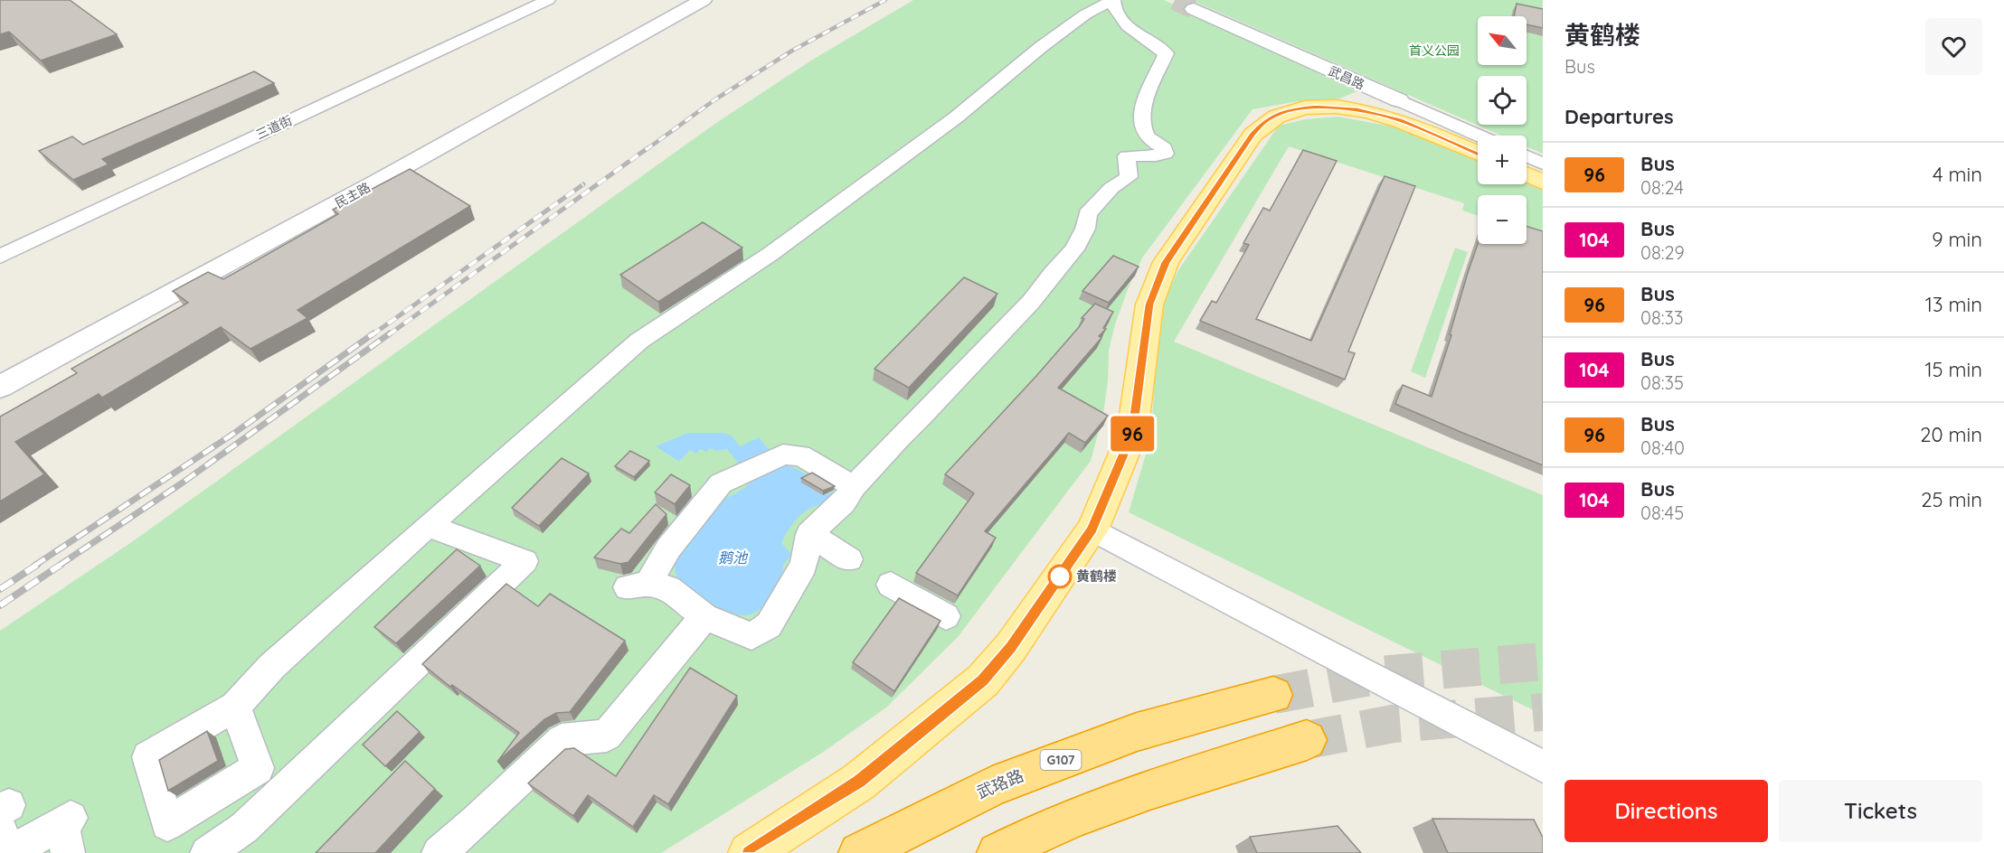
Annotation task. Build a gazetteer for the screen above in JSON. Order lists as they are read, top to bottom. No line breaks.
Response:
{"streets":{"highway":["G107","武珞路"],"main road":["武昌路","民主路"],"street":["三道街"]},"water":["鹅池"],"parks":["首义公园"],"places":["黄鹤楼"],"lines":["bus line 96"],"north":"top left","page":{"on_map":"96","heading":[["黄鹤楼","Bus"],"Departures"],"map_buttons":["+","−"],"list":[{"mark":"96","name":"Bus","note":"08:24","value":"4 min"},{"mark":"104","name":"Bus","note":"08:29","value":"9 min"},{"mark":"96","name":"Bus","note":"08:33","value":"13 min"},{"mark":"104","name":"Bus","note":"08:35","value":"15 min"},{"mark":"96","name":"Bus","note":"08:40","value":"20 min"},{"mark":"104","name":"Bus","note":"08:45","value":"25 min"}],"buttons":["Directions","Tickets"]}}
